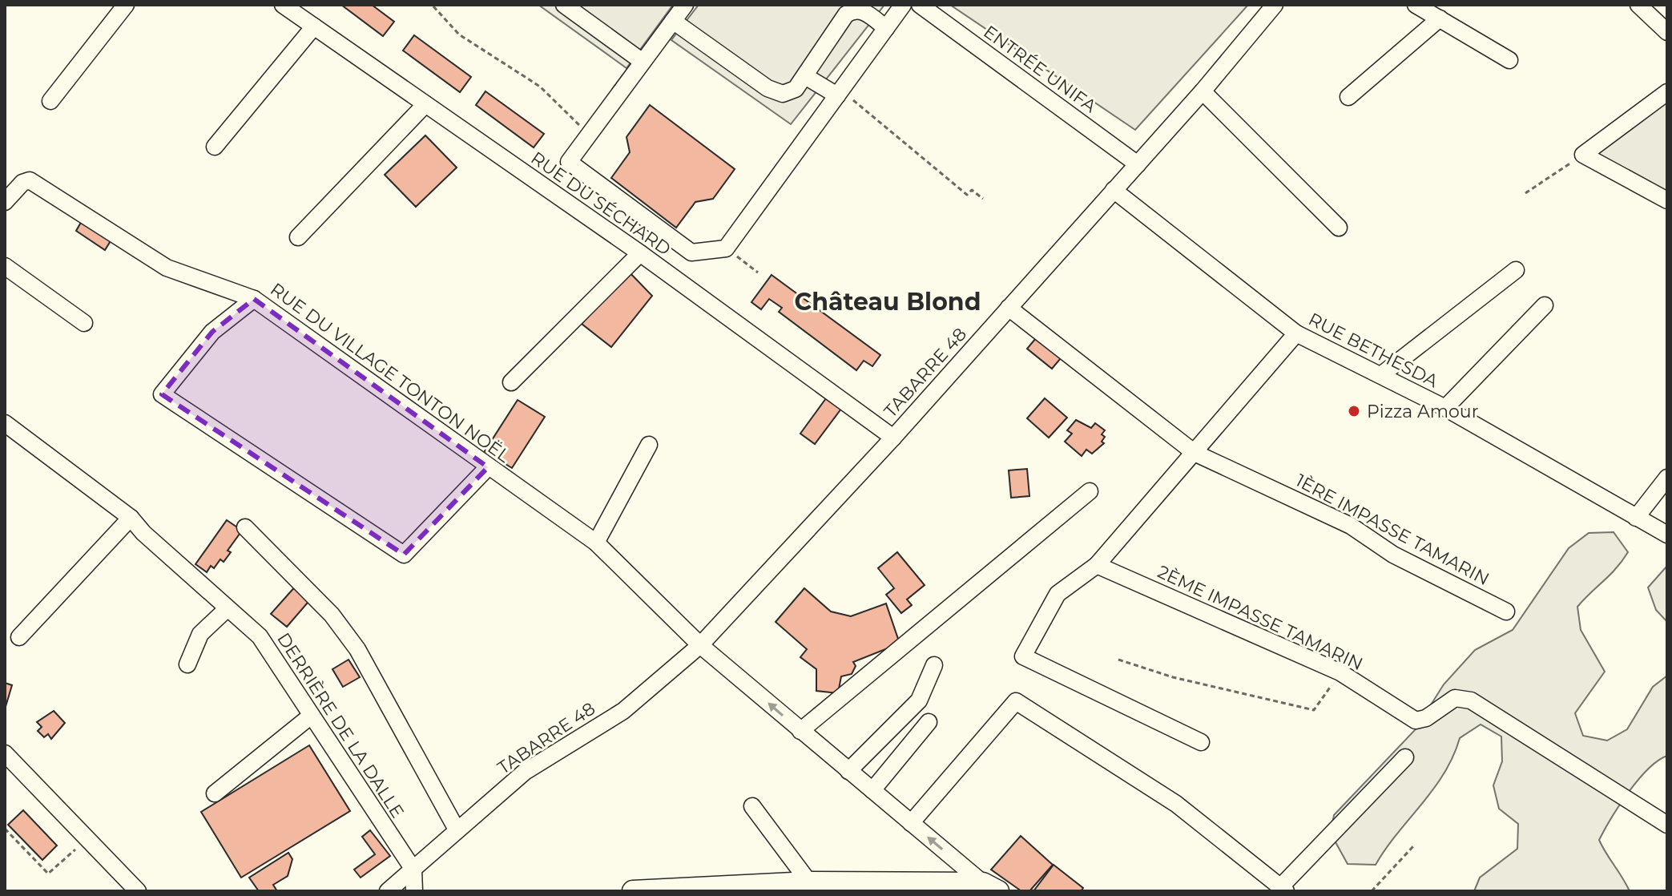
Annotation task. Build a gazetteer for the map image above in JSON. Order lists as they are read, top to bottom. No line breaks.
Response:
{"streets":{"street":["ENTRÉE UNIFA","RUE DU SÉCHARD","RUE BETHESDA","RUE DU VILLAGE TONTON NOËL","TABARRE 48","1ÈRE IMPASSE TAMARIN","2ÈME IMPASSE TAMARIN","DERRIÈRE DE LA DALLE"]},"crossings":[["ENTRÉE UNIFA","TABARRE 48"],["RUE DU SÉCHARD","TABARRE 48"],["RUE BETHESDA","TABARRE 48"],["RUE DU VILLAGE TONTON NOËL","TABARRE 48"],["TABARRE 48","1ÈRE IMPASSE TAMARIN"],["TABARRE 48","DERRIÈRE DE LA DALLE"]],"districts":["Château Blond"],"places":["Pizza Amour"]}
